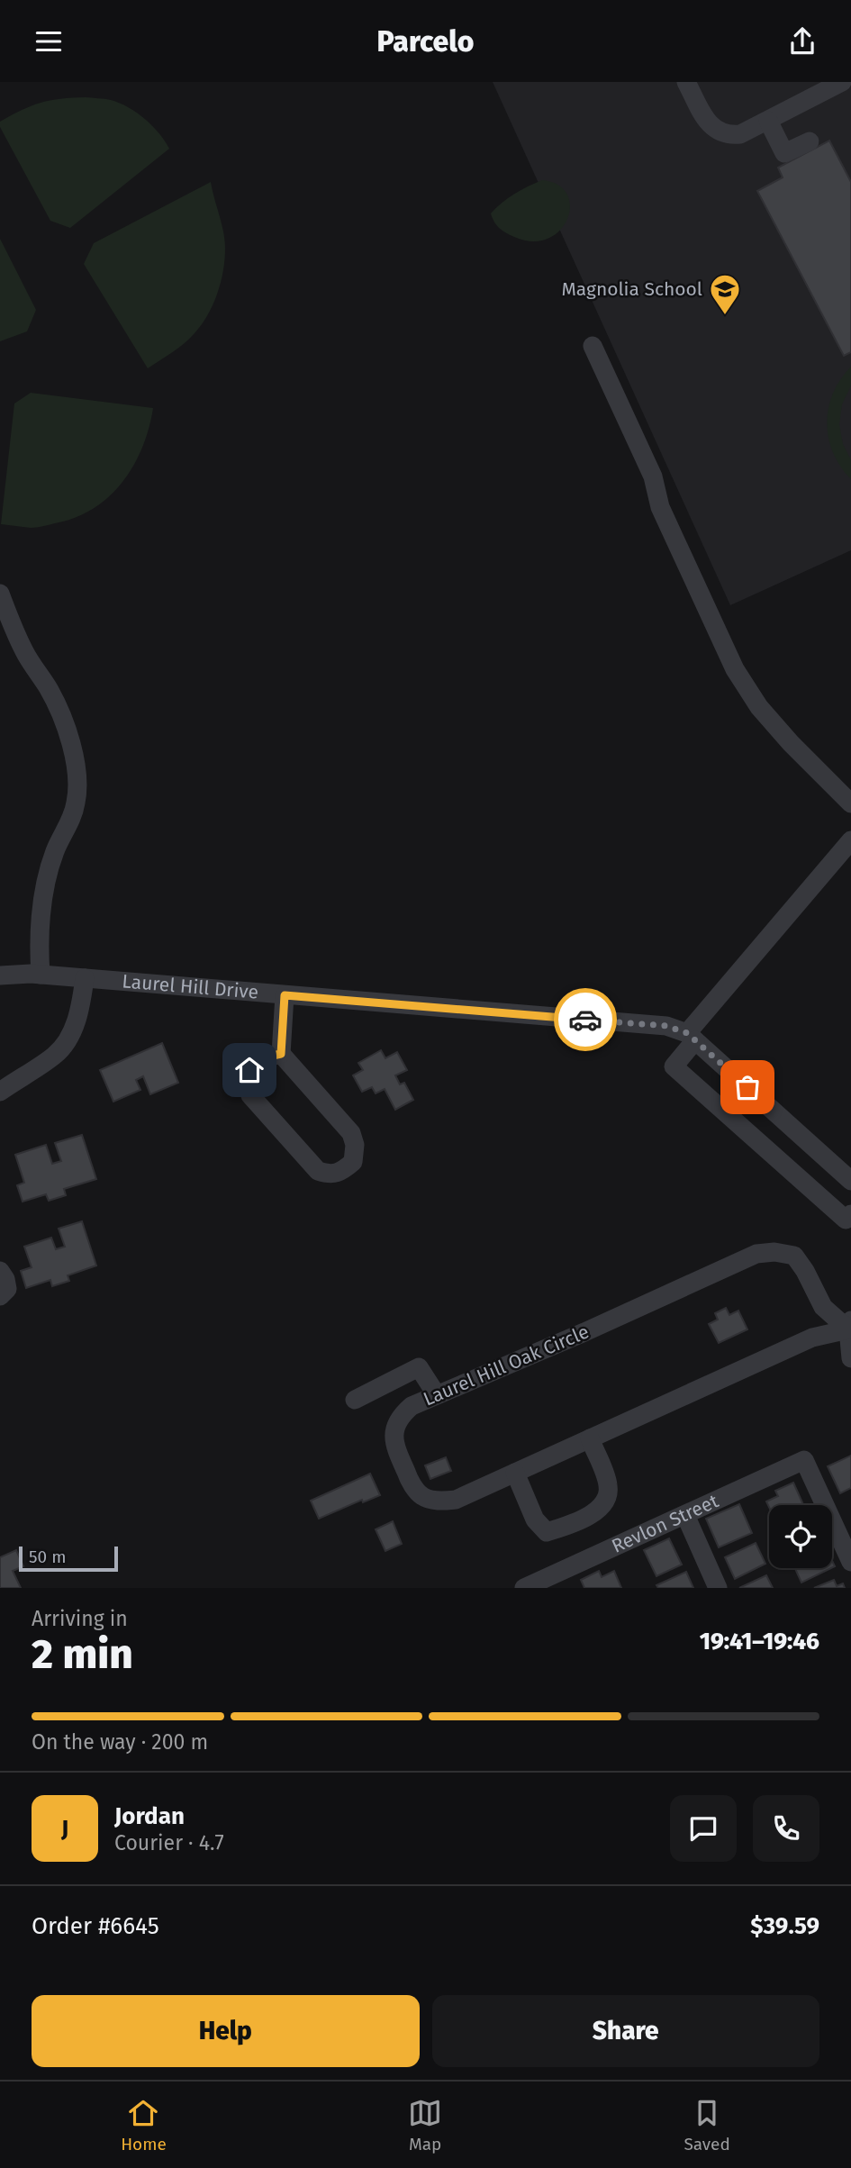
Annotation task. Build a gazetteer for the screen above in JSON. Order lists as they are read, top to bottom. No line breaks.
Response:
{"streets":{"street":["Laurel Hill Drive","Laurel Hill Oak Circle","Revlon Street"]},"places":{"school or university":["Magnolia School"]},"scale_bar":"50 m","page":{"header":"Parcelo","scale":"50 m","heading":["2 min","Arriving in","19:41–19:46"],"panel":["Jordan","Courier · 4.7","Order #6645","$39.59"],"bar":"On the way · 200 m","round":"J","buttons":["Help","Share"],"tabs":["Home","Map","Saved"]}}
